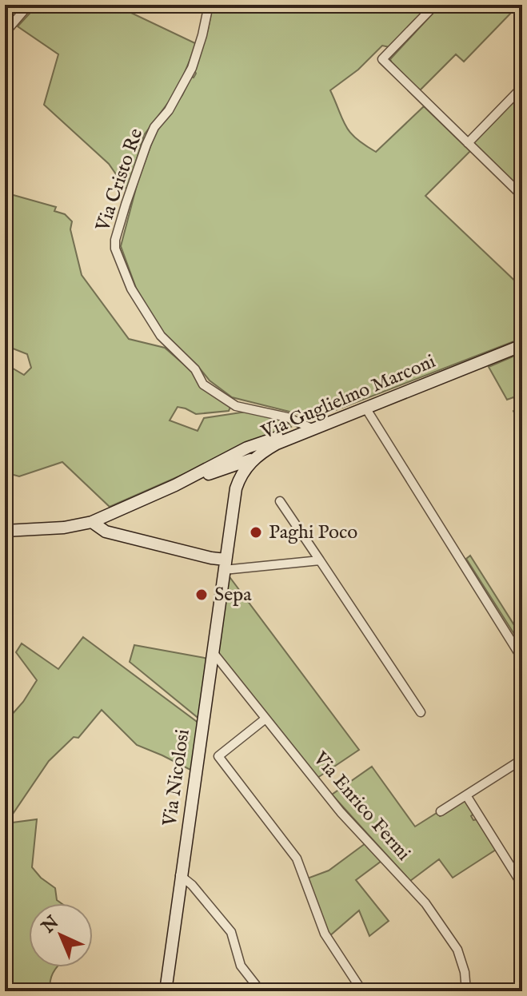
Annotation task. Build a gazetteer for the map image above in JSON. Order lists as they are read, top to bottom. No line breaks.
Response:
{"streets":{"main road":["Via Guglielmo Marconi","Via Nicolosi"],"street":["Via Cristo Re","Via Enrico Fermi"]},"crossings":[["Via Cristo Re","Via Guglielmo Marconi"],["Via Guglielmo Marconi","Via Nicolosi"],["Via Nicolosi","Via Enrico Fermi"]],"places":["Paghi Poco","Sepa"],"north":"top left"}
